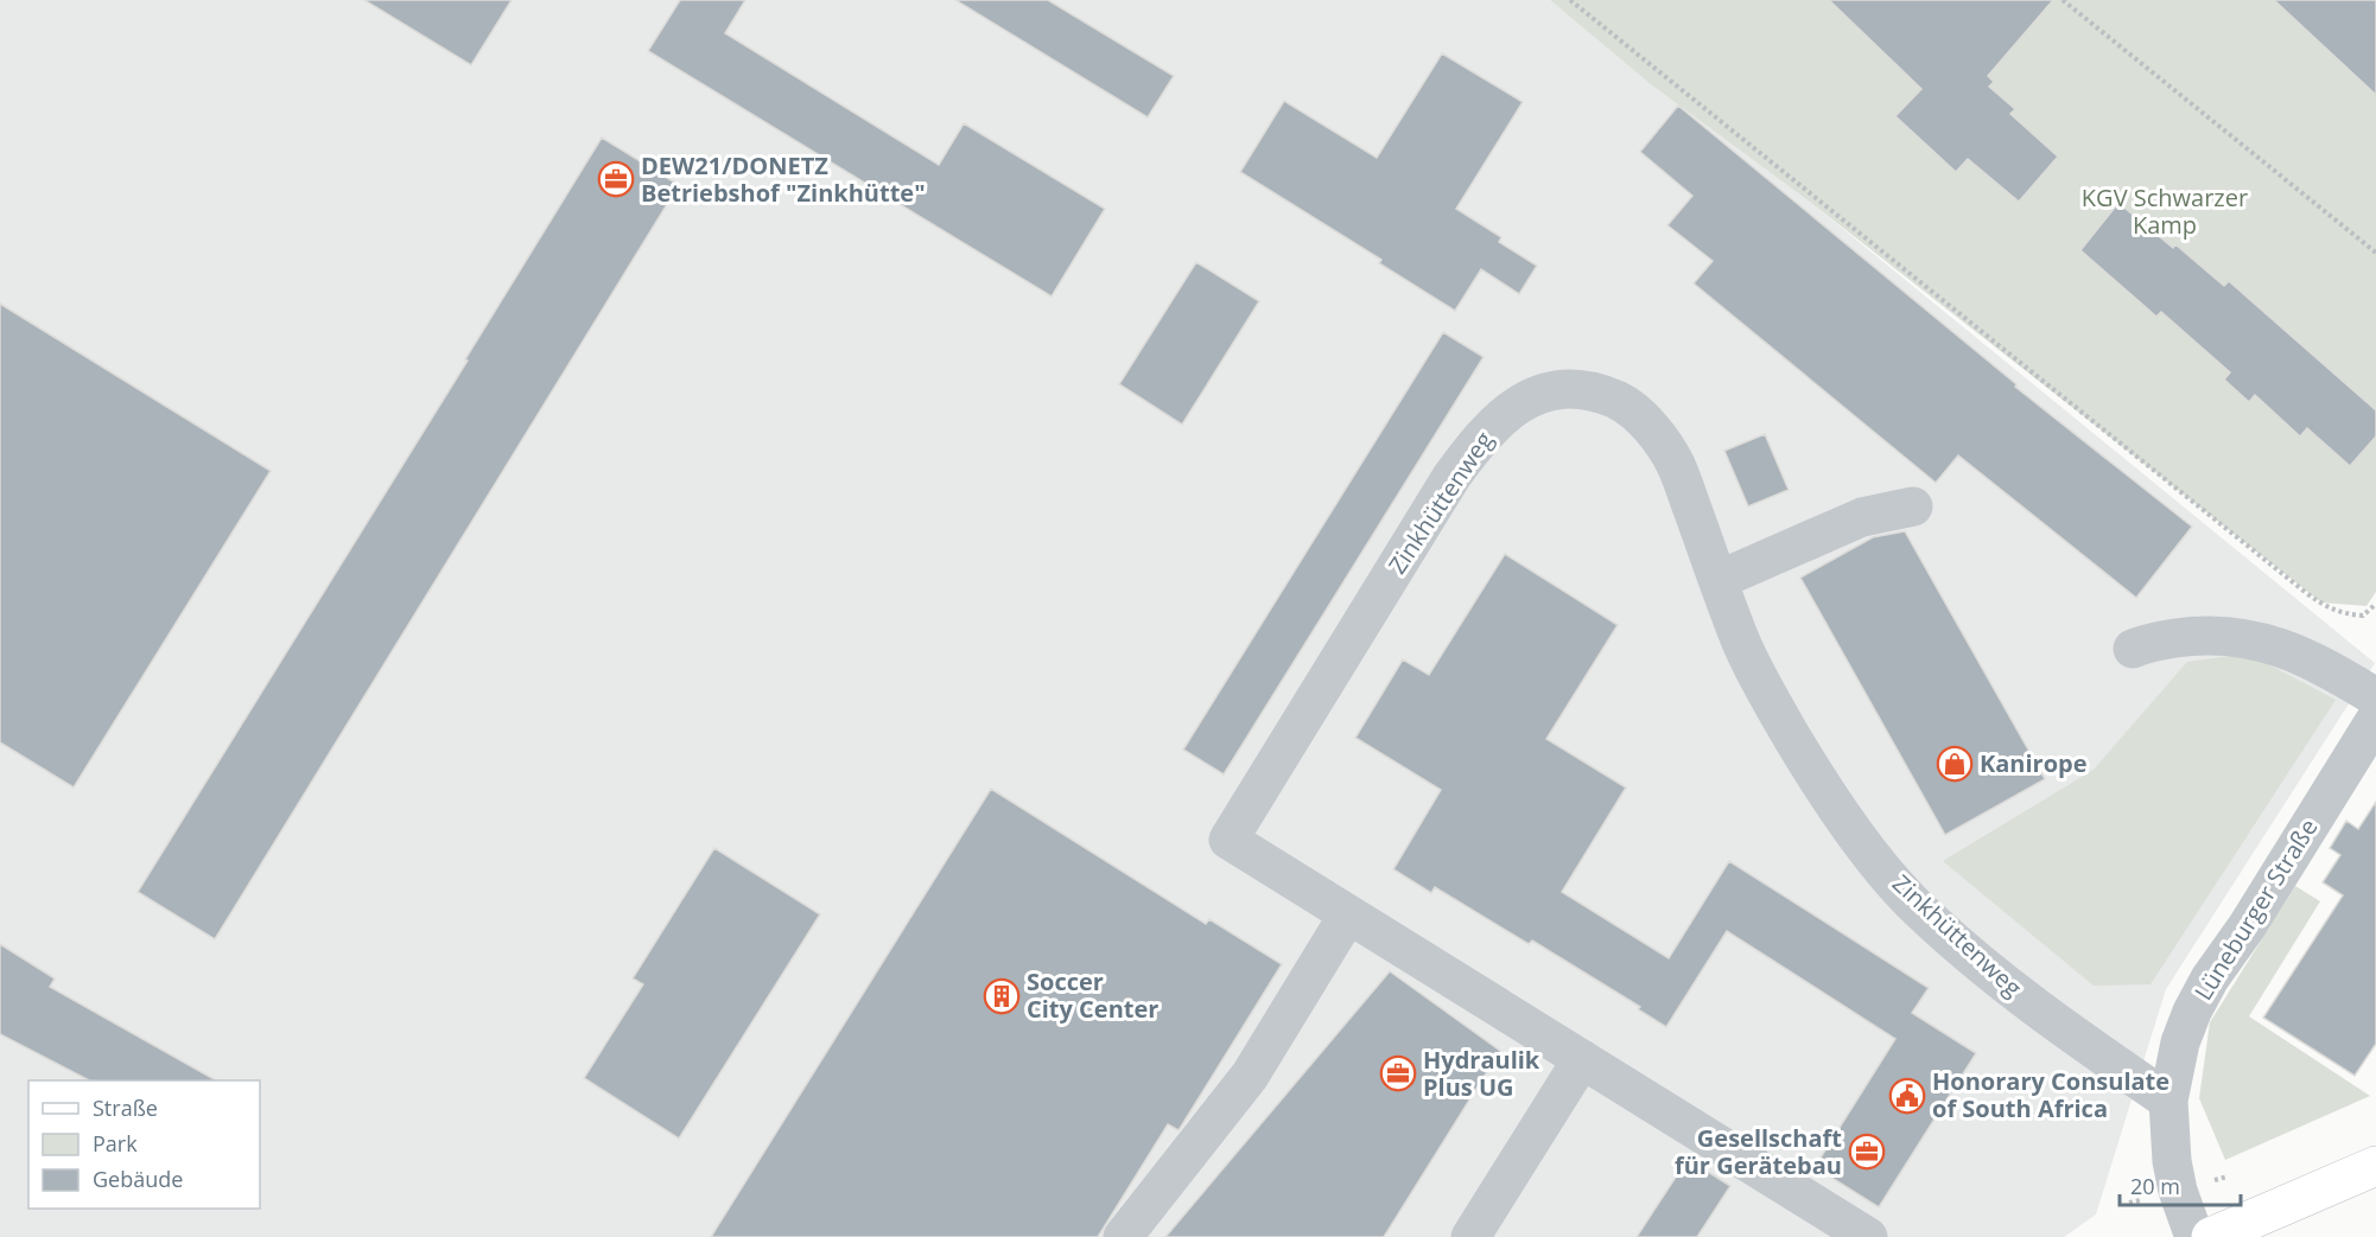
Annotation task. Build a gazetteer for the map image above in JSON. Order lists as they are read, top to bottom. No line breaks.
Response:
{"streets":{"street":["Zinkhüttenweg","Lüneburger Straße"]},"crossings":[["Zinkhüttenweg","Lüneburger Straße"]],"parks":["KGV Schwarzer Kamp"],"places":{"office":["DEW21/DONETZ Betriebshof \"Zinkhütte\"","Hydraulik Plus UG","Gesellschaft für Gerätebau"],"shop":["Kanirope"],"building":["Soccer City Center"],"public building":["Honorary Consulate of South Africa"]},"legend":["Straße","Park","Gebäude"],"scale_bar":"20 m"}
